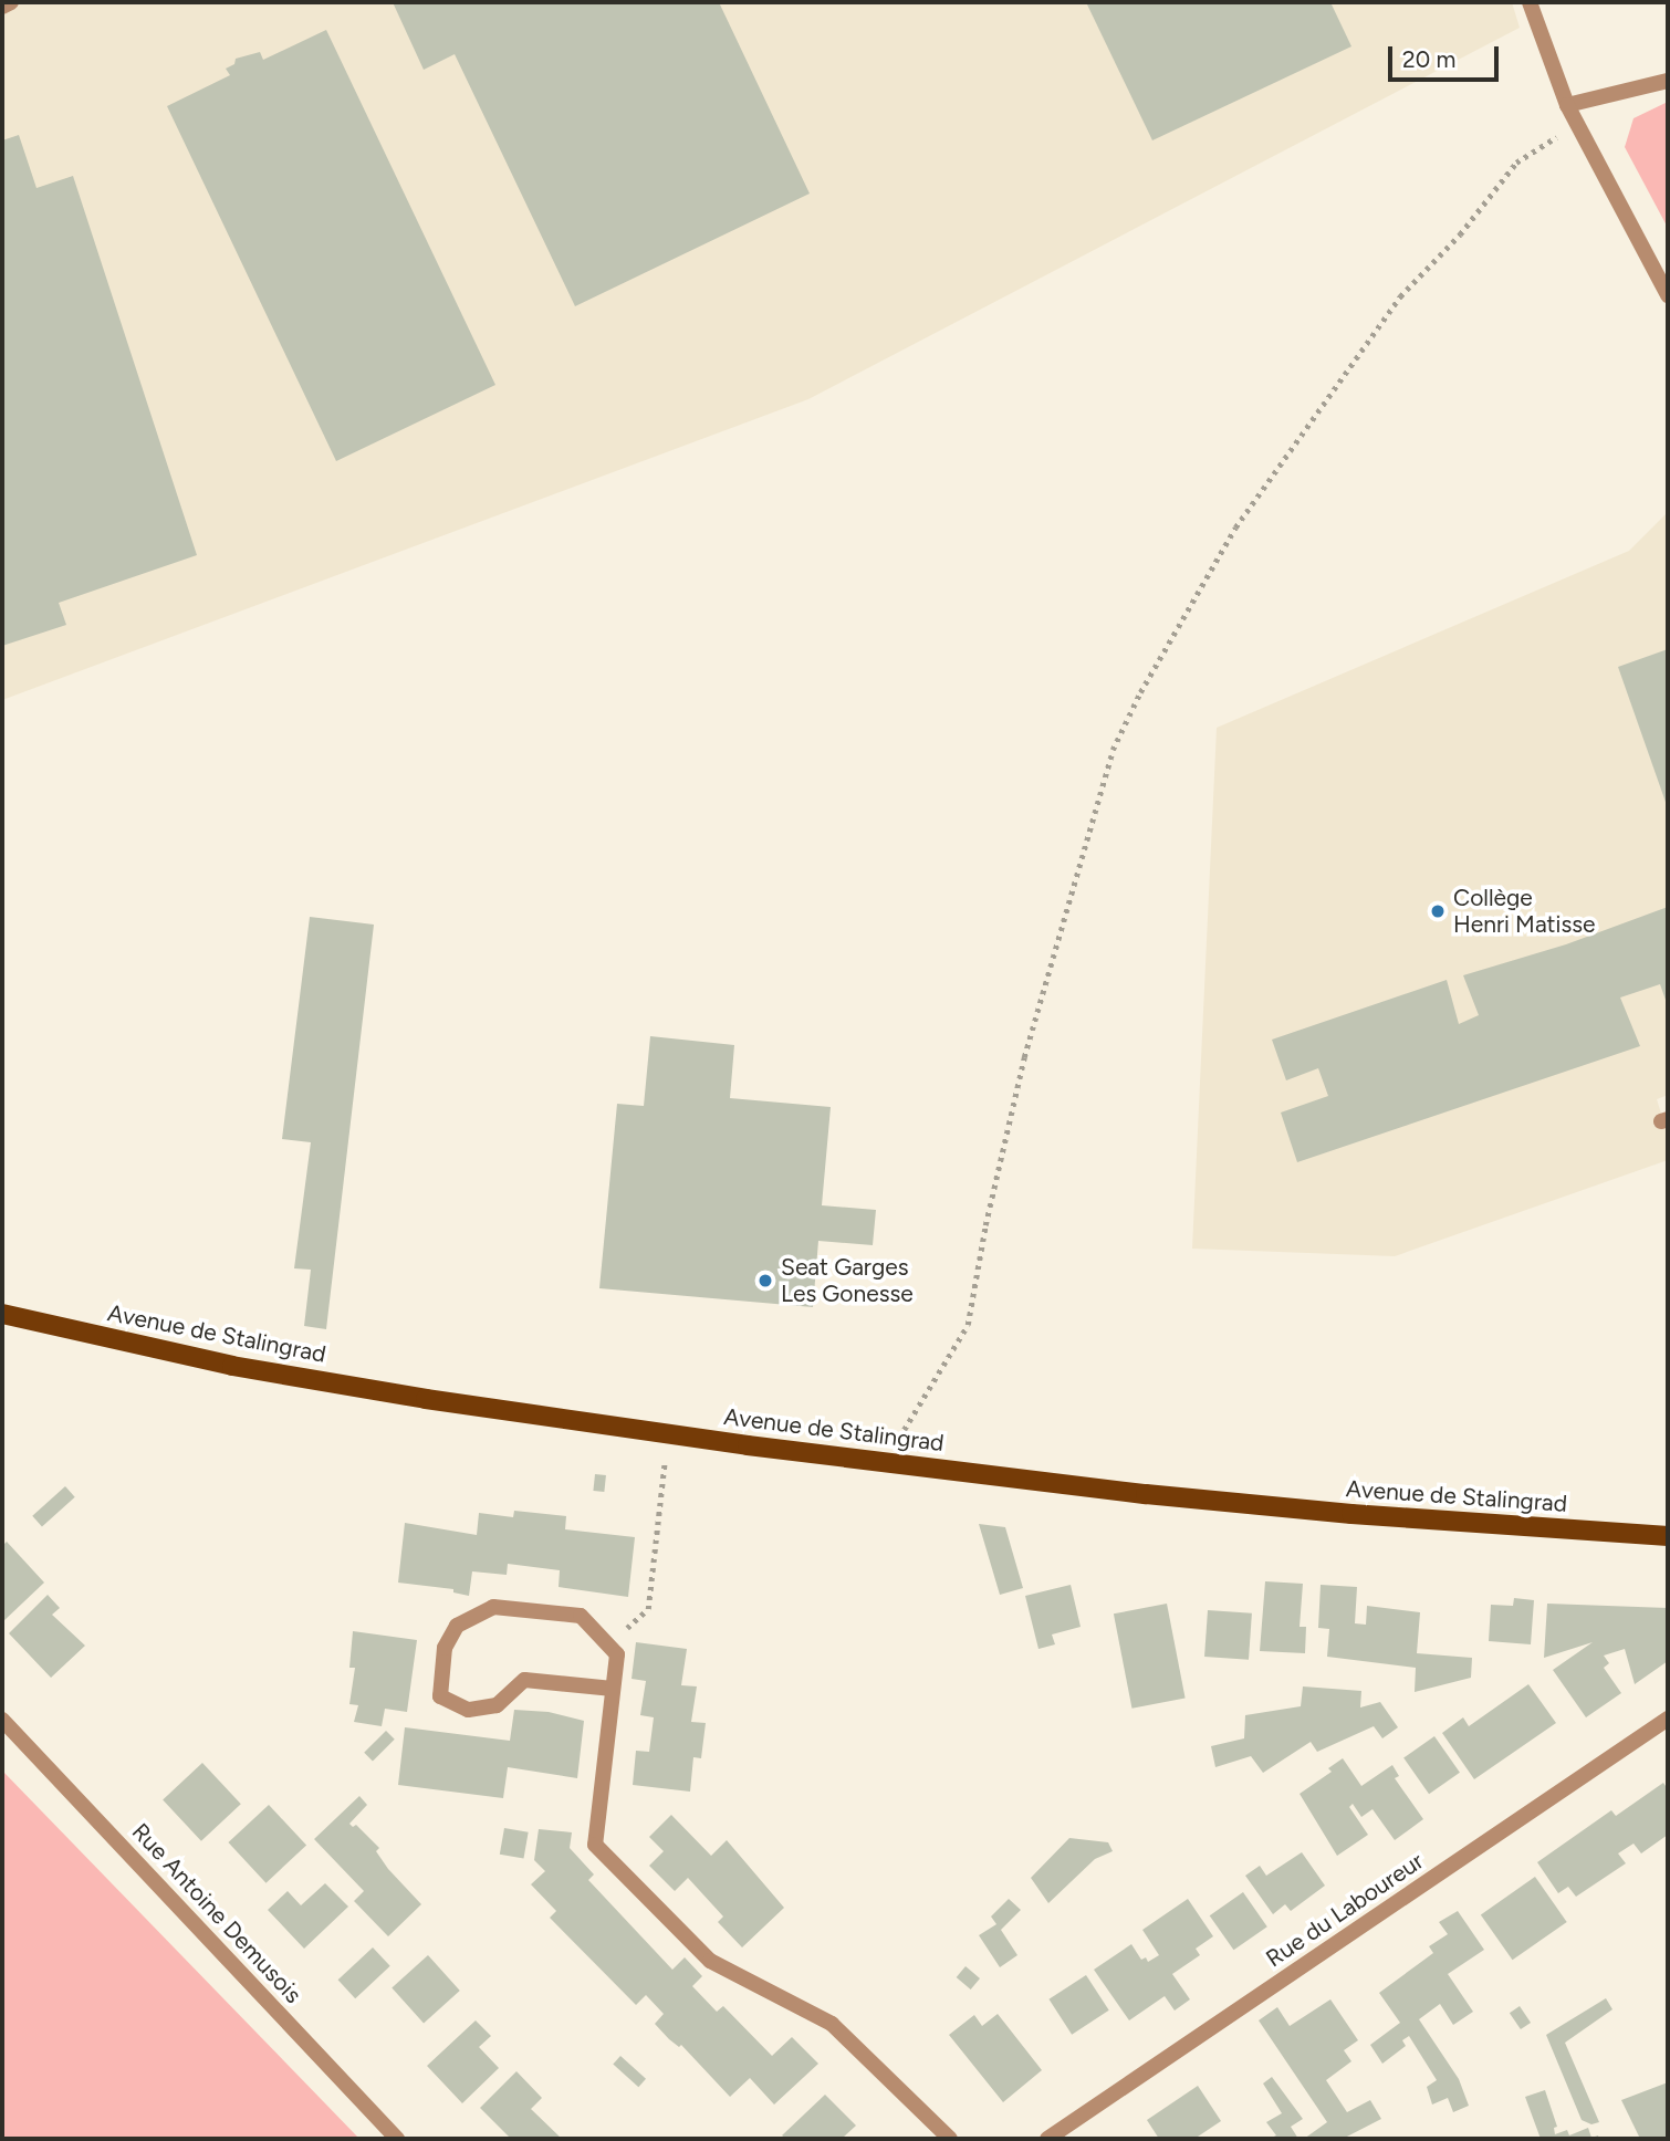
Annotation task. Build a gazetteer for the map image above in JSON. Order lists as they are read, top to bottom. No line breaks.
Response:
{"streets":{"main road":["Avenue de Stalingrad"],"street":["Rue du Laboureur","Rue Antoine Demusois"]},"places":["Collège Henri Matisse","Seat Garges Les Gonesse"],"scale_bar":"20 m"}
